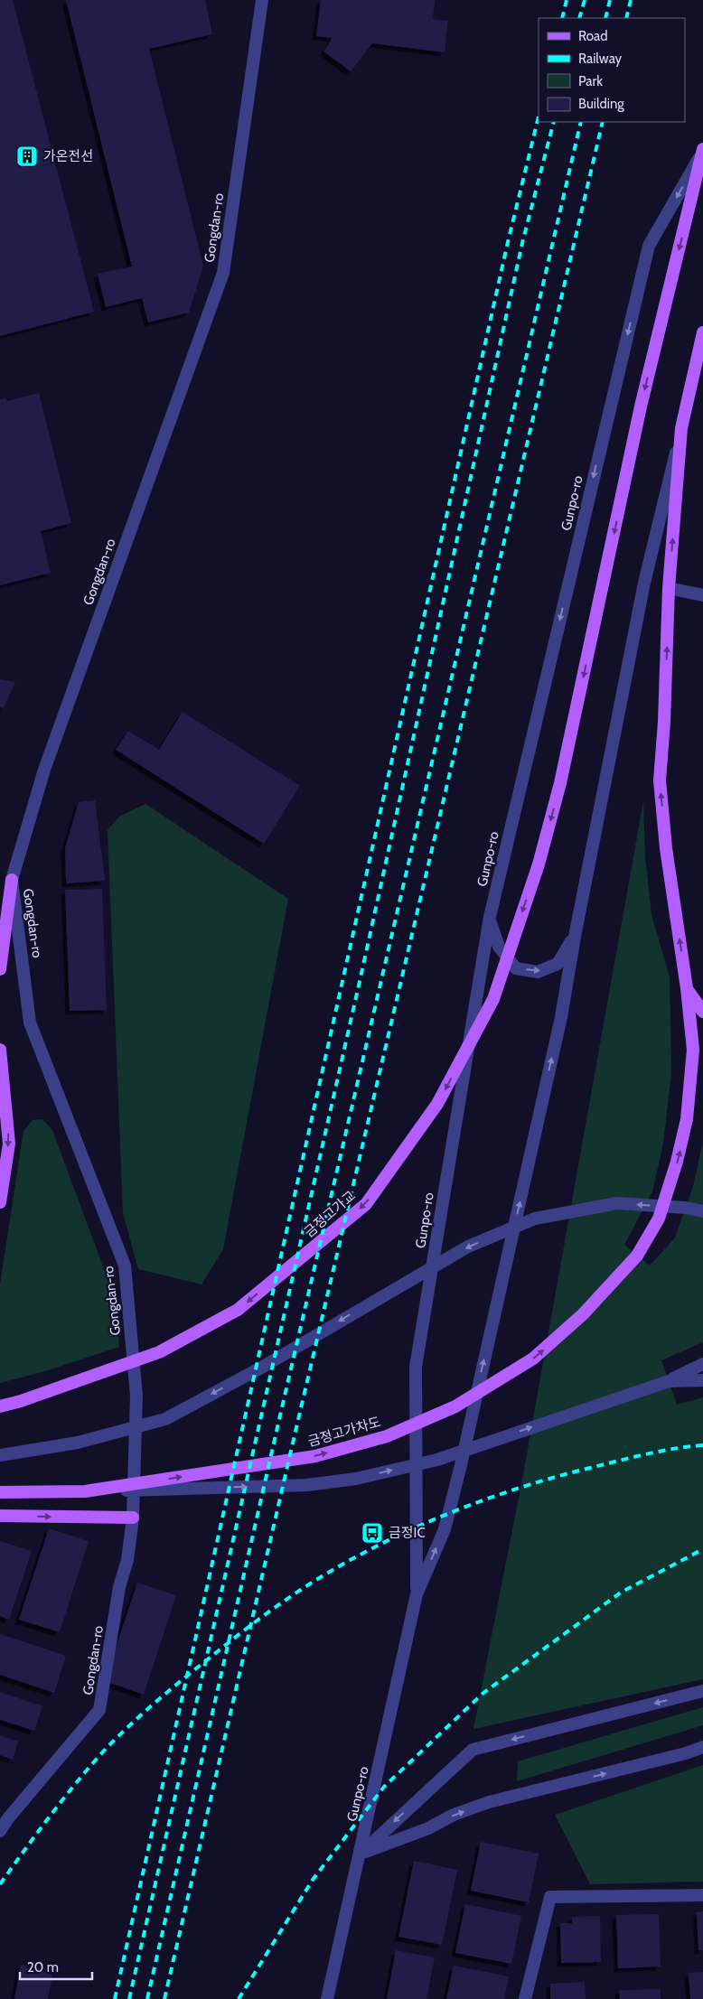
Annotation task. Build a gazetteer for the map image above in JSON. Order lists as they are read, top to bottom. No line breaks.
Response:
{"streets":{"main road":["Gunpo-ro","금정고가교","금정고가차도"],"street":["Gongdan-ro"]},"crossings":[["Gunpo-ro","금정고가교"],["Gunpo-ro","금정고가차도"]],"one_way":["금정고가교","금정고가차도"],"places":{"building":["가온전선"],"bus stop":["금정IC"]},"legend":["Road","Railway","Park","Building"],"scale_bar":"20 m"}
